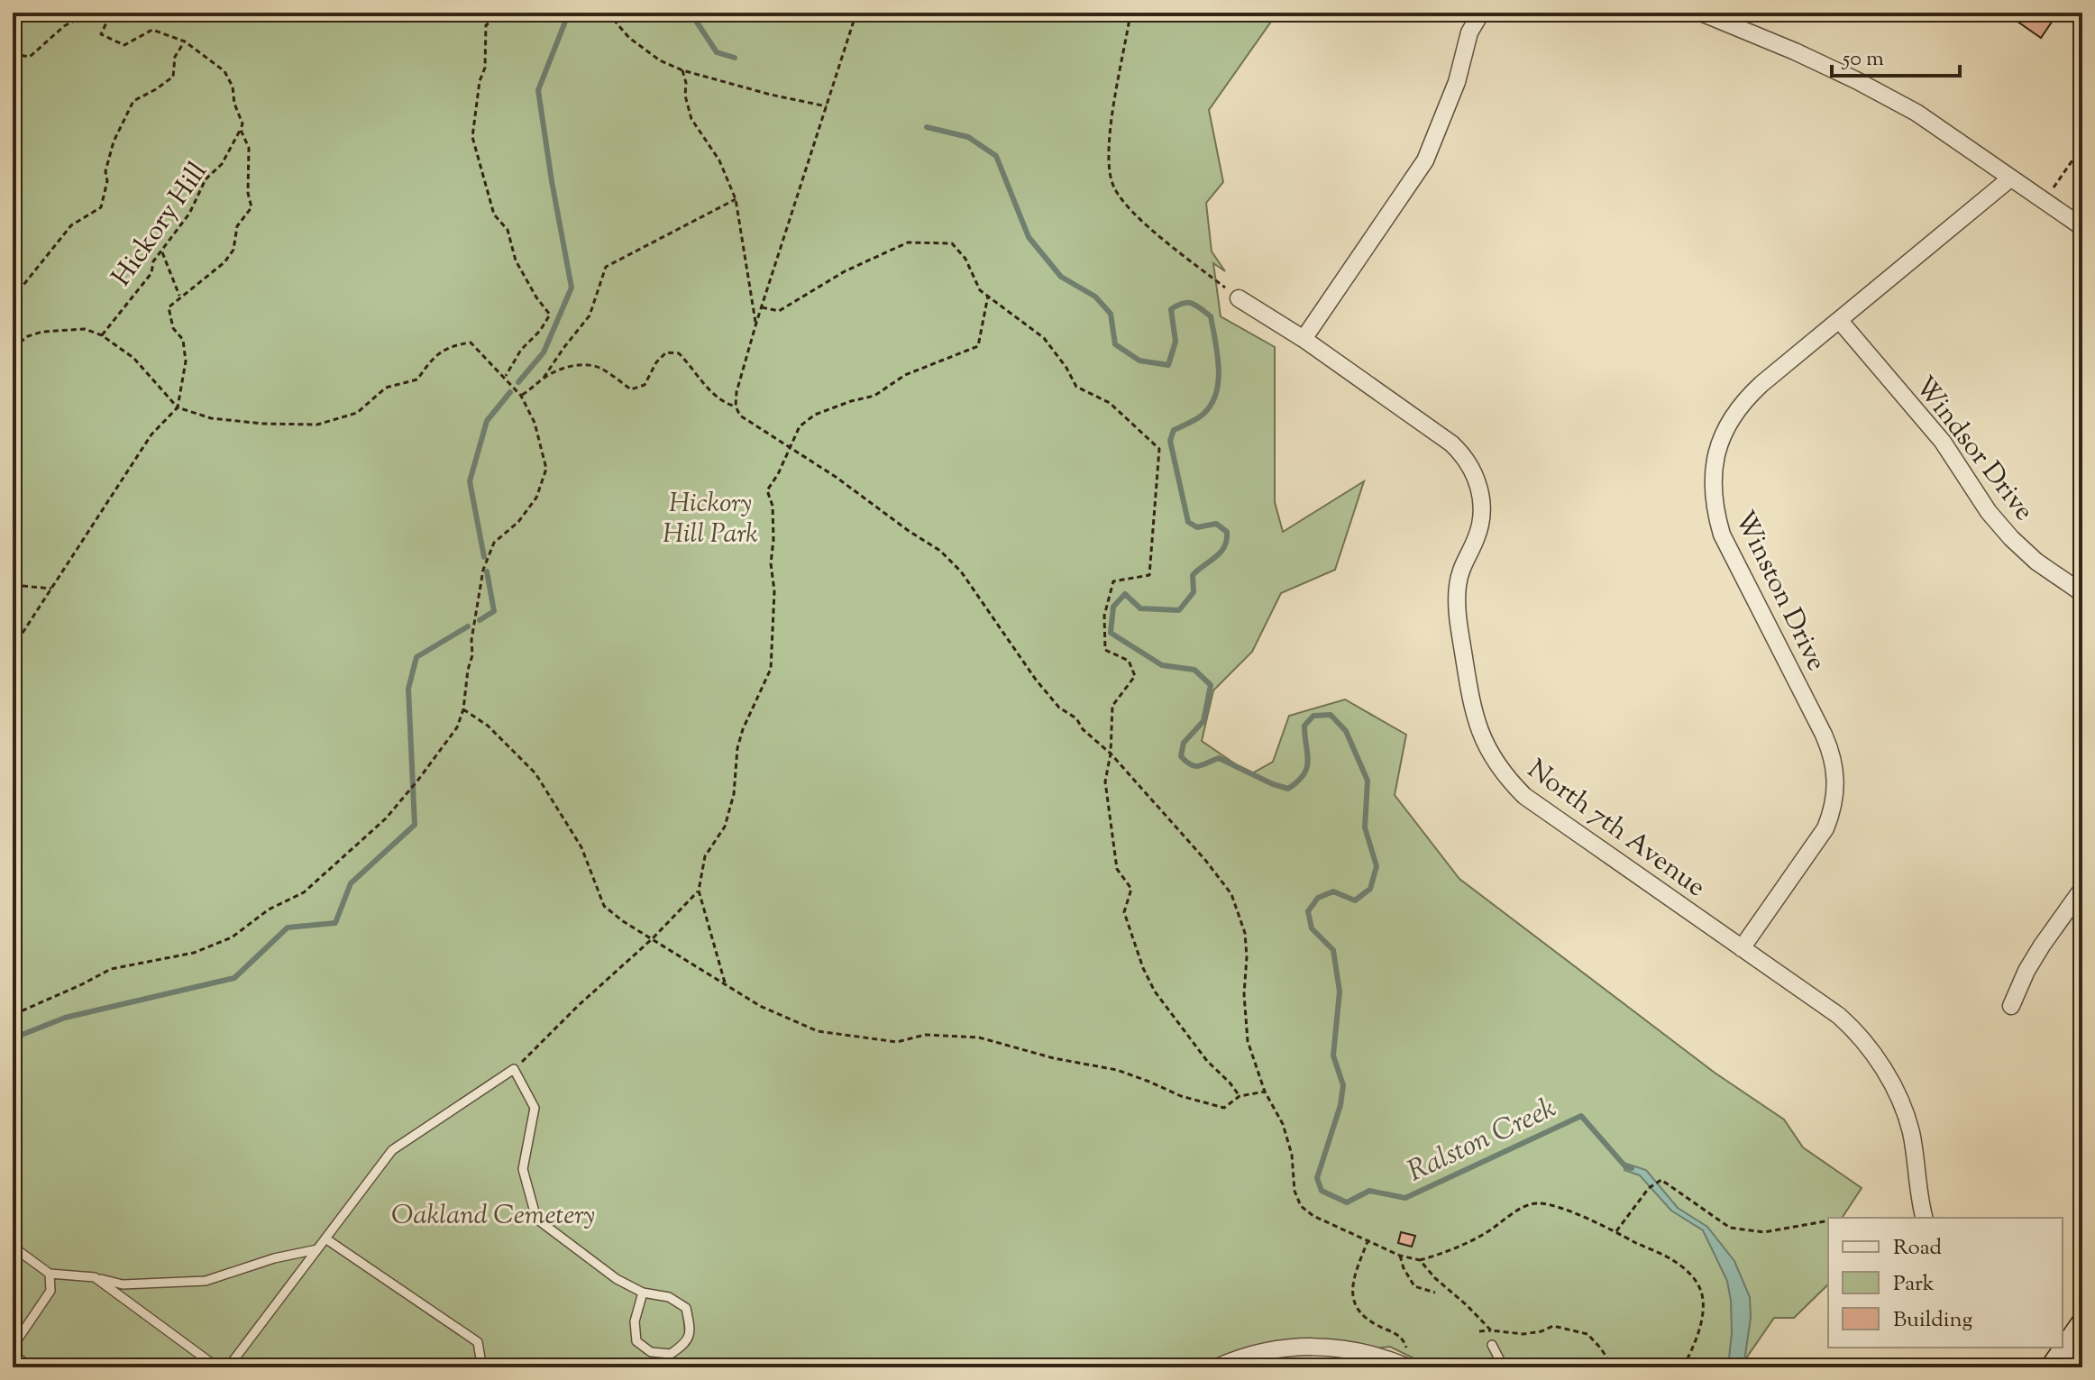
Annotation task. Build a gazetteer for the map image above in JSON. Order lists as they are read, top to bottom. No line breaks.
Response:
{"streets":{"street":["Windsor Drive","Winston Drive","North 7th Avenue"],"path":["Hickory Hill"]},"crossings":[["Windsor Drive","Winston Drive"],["Winston Drive","North 7th Avenue"]],"water":["Ralston Creek"],"parks":["Hickory Hill Park","Oakland Cemetery"],"legend":["Road","Park","Building"],"scale_bar":"50 m"}
